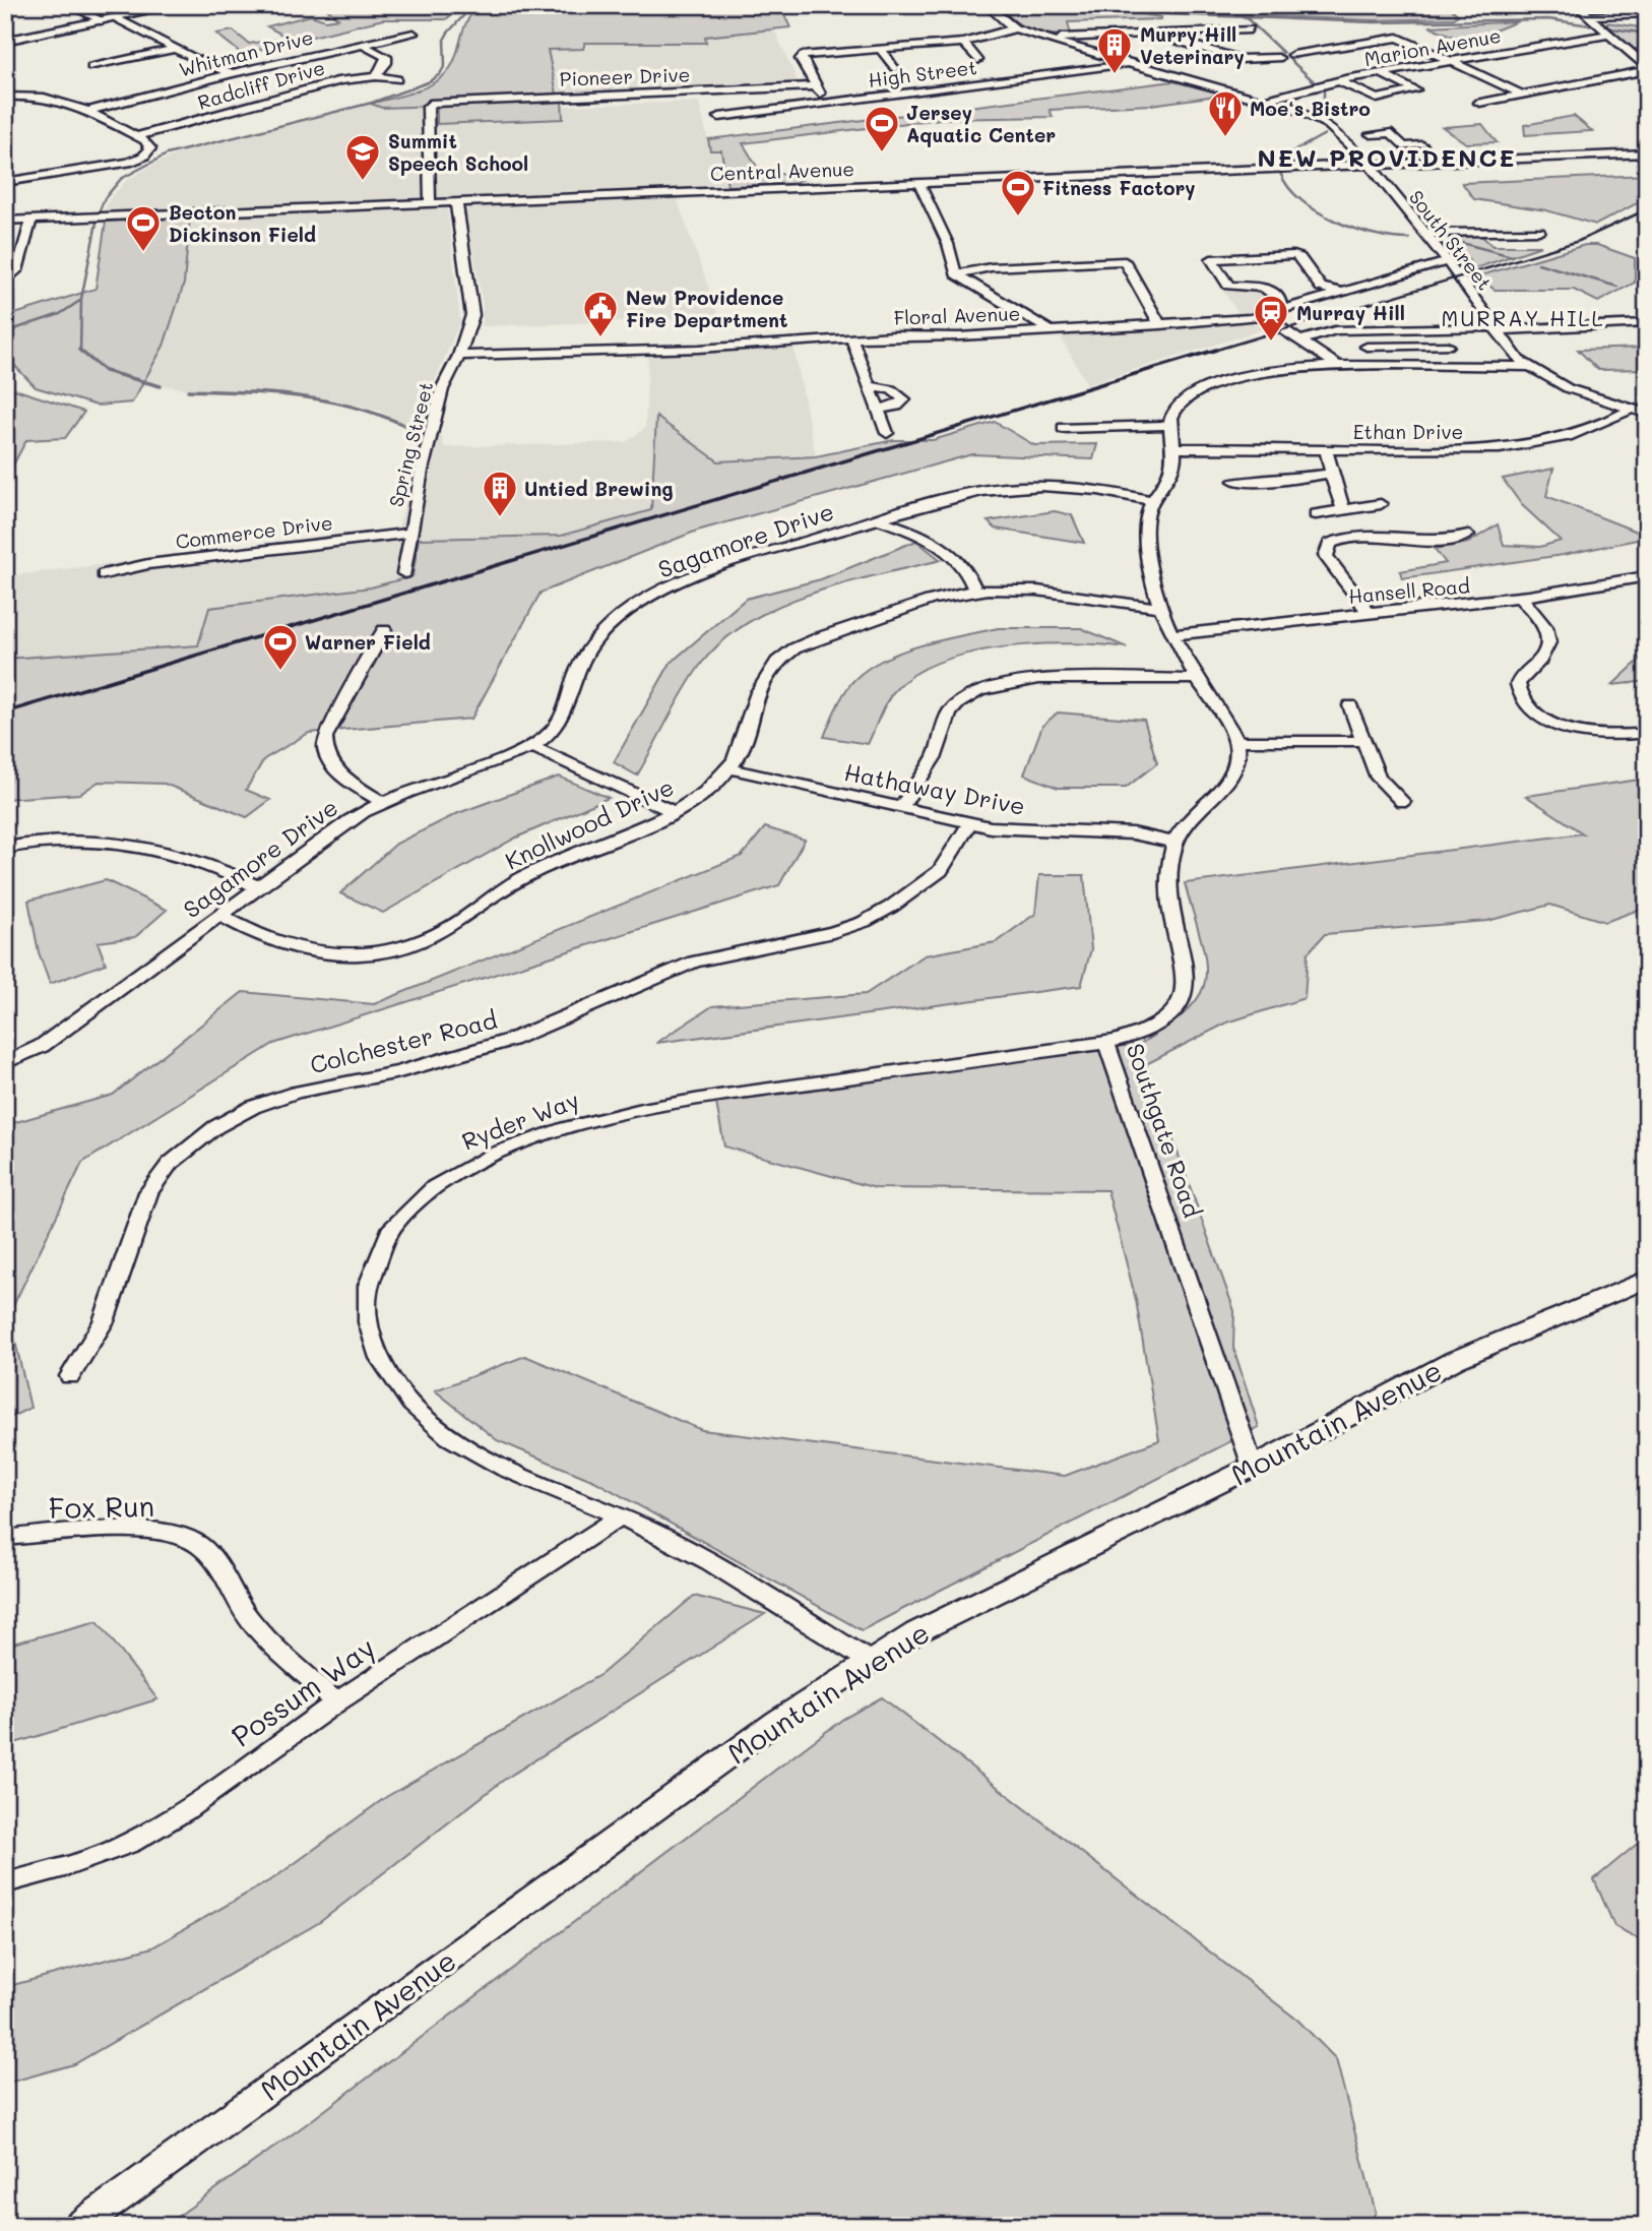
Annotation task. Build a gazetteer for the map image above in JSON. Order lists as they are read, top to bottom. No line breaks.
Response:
{"streets":{"main road":["Mountain Avenue"],"street":["Marion Avenue","Whitman Drive","High Street","Pioneer Drive","Radcliff Drive","Central Avenue","South Street","Floral Avenue","Ethan Drive","Spring Street","Commerce Drive","Sagamore Drive","Hansell Road","Hathaway Drive","Knollwood Drive","Colchester Road","Ryder Way","Southgate Road","Fox Run","Possum Way"]},"crossings":[["Marion Avenue","South Street"],["High Street","South Street"],["Pioneer Drive","Central Avenue"],["Central Avenue","South Street"],["Central Avenue","Spring Street"],["South Street","Floral Avenue"],["South Street","Ethan Drive"],["Floral Avenue","Spring Street"],["Spring Street","Commerce Drive"],["Sagamore Drive","Knollwood Drive"],["Hathaway Drive","Knollwood Drive"],["Hathaway Drive","Colchester Road"],["Hathaway Drive","Southgate Road"],["Ryder Way","Southgate Road"],["Ryder Way","Mountain Avenue"],["Ryder Way","Possum Way"],["Southgate Road","Mountain Avenue"],["Fox Run","Possum Way"]],"districts":["NEW PROVIDENCE","MURRAY HILL"],"places":{"building":["Murry Hill Veterinary","Untied Brewing"],"restaurant":["Moe‘s Bistro"],"sports":["Jersey Aquatic Center","Fitness Factory","Becton Dickinson Field","Warner Field"],"school or university":["Summit Speech School"],"public building":["New Providence Fire Department"],"station":["Murray Hill"]}}
